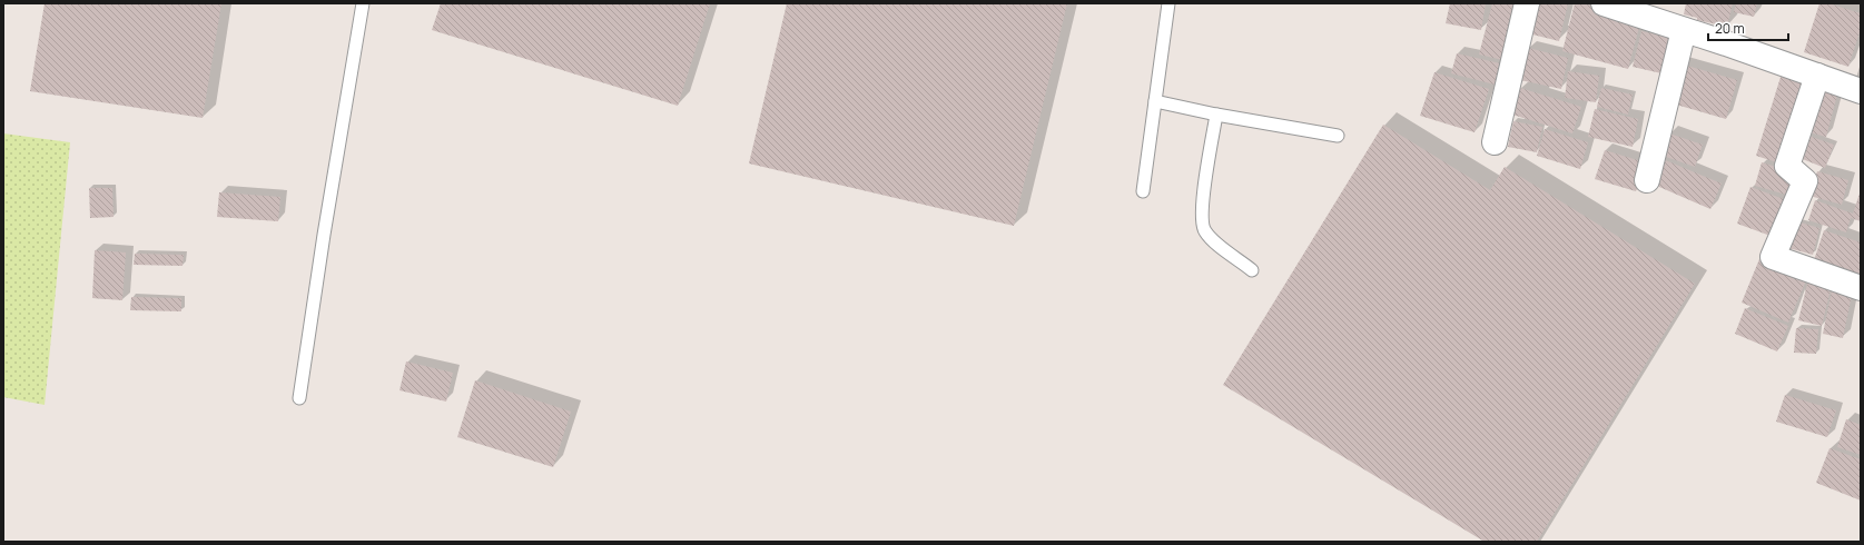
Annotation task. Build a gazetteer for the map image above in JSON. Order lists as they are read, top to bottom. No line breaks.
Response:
{"scale_bar":"20 m"}
